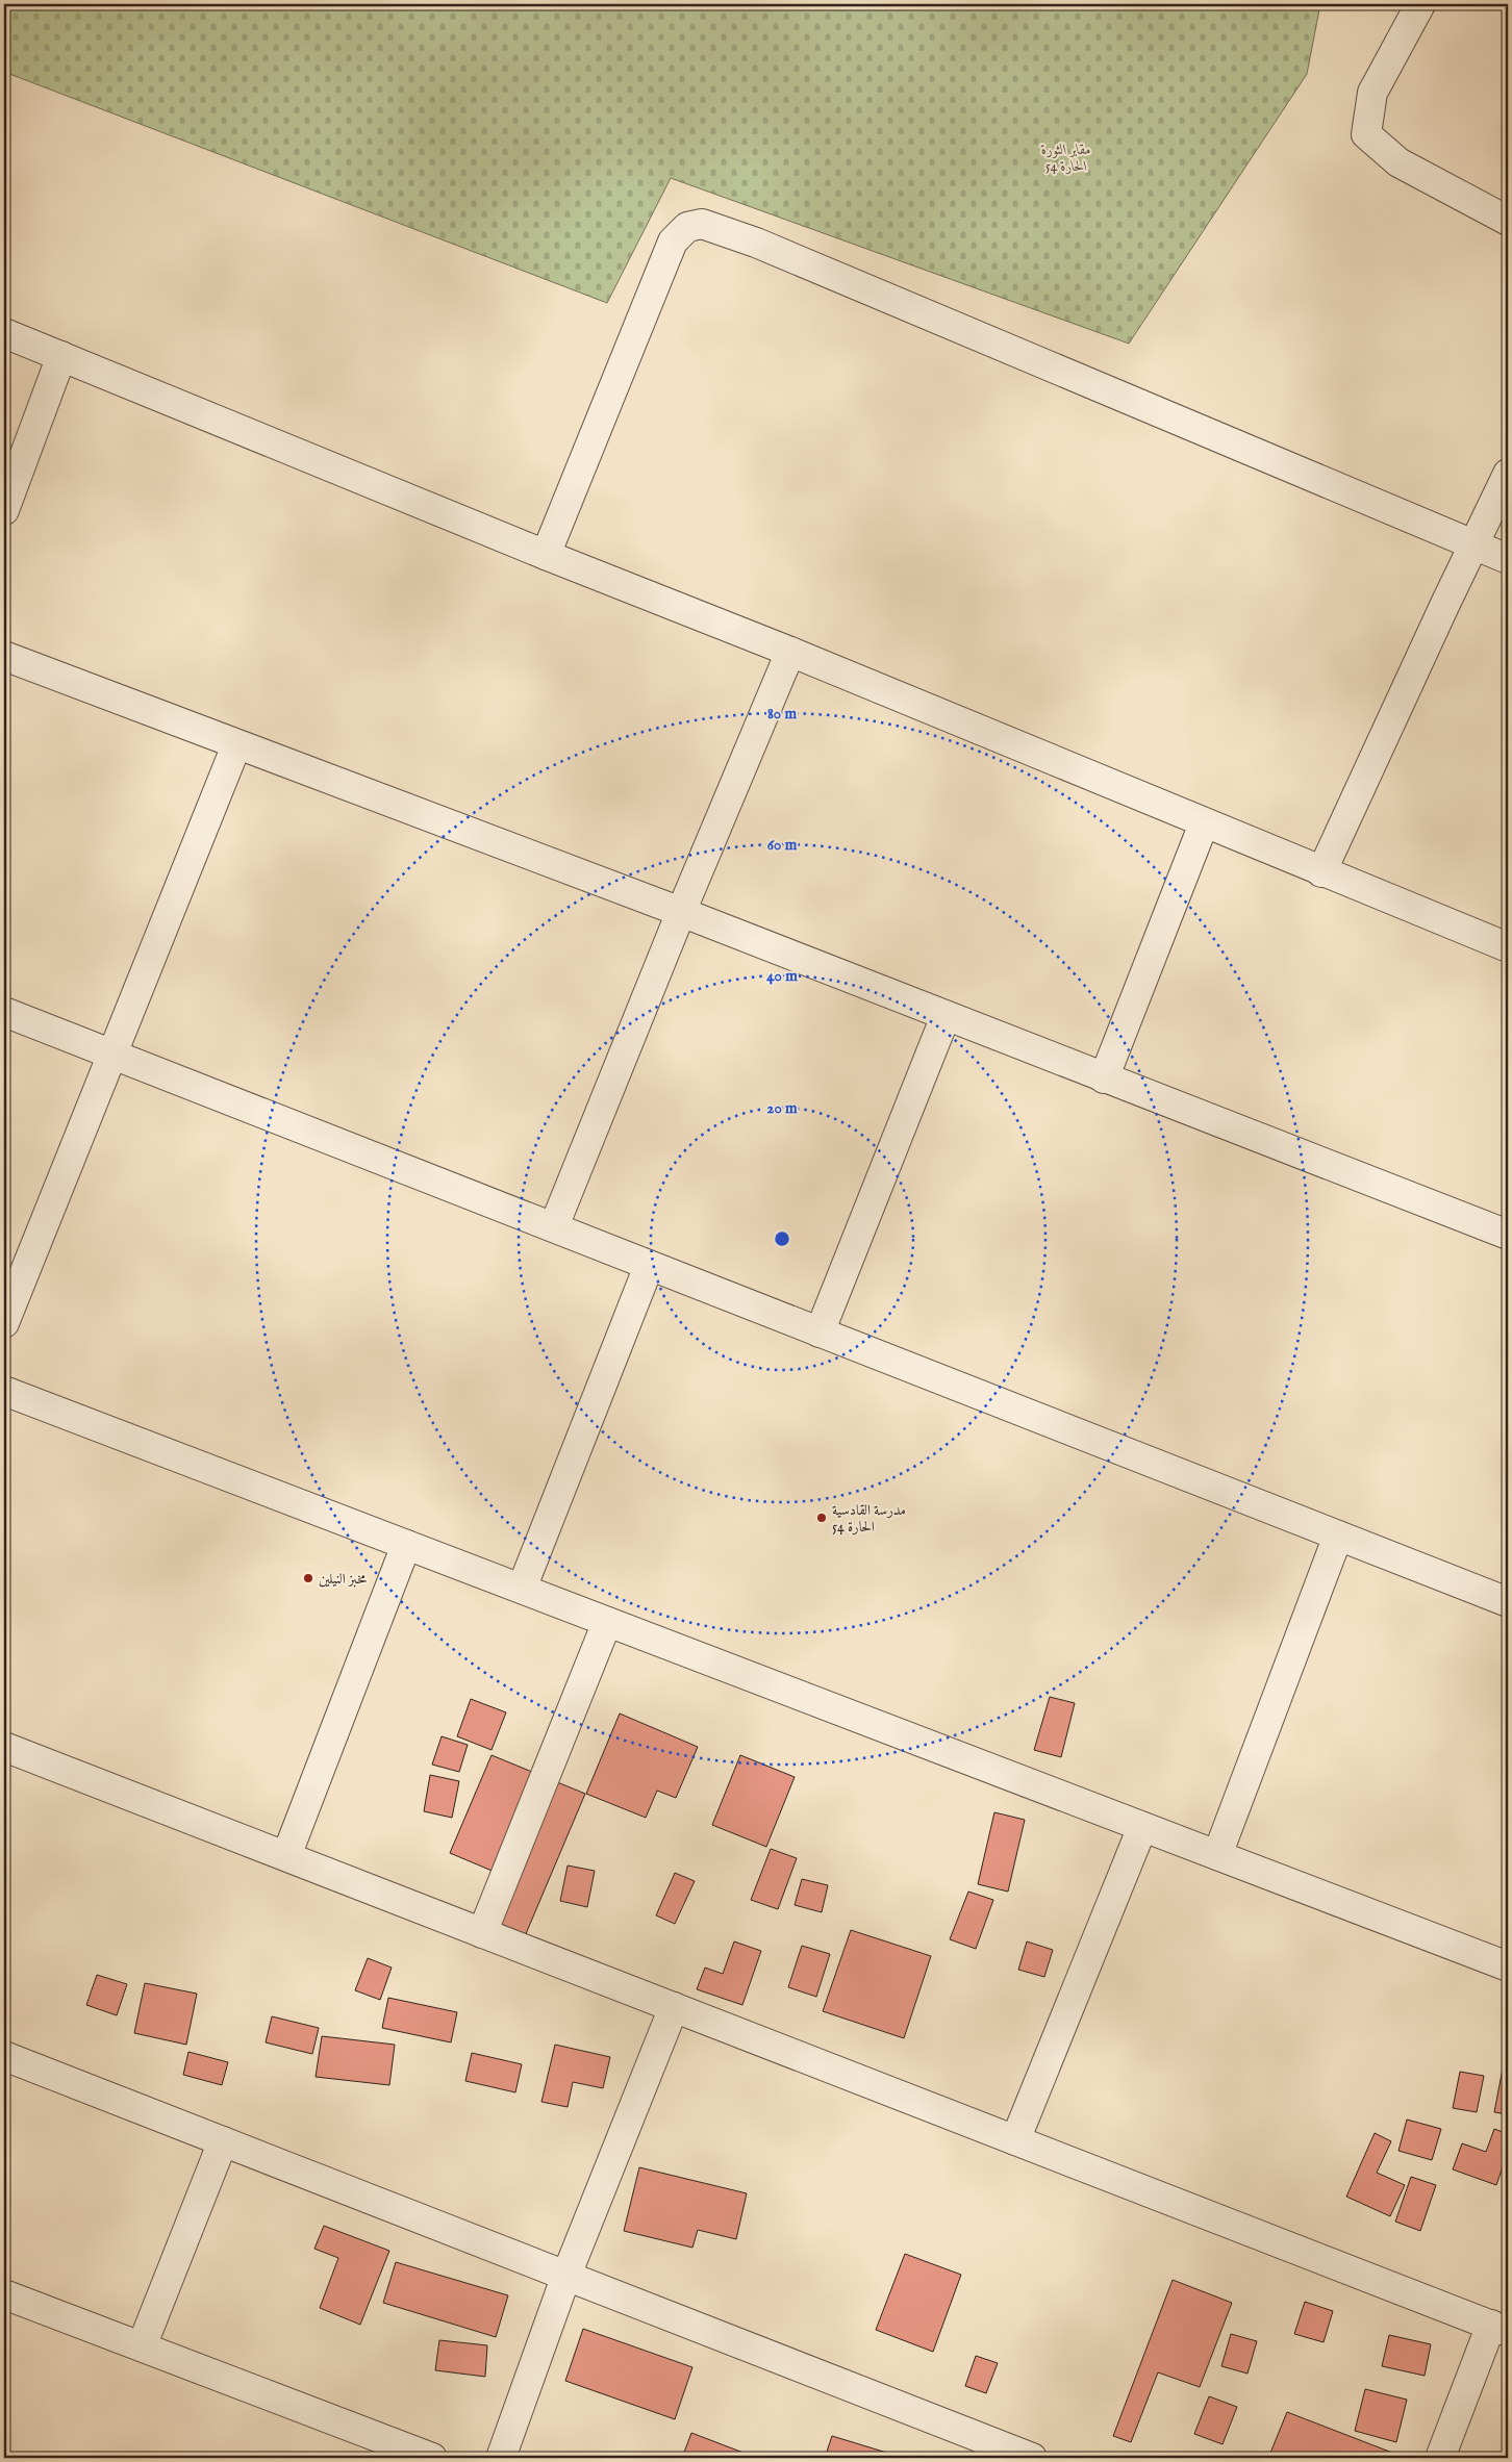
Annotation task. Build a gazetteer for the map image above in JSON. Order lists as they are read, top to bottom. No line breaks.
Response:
{"parks":["مقابر الثورة الحارة 54"],"places":["مدرسة القادسية الحارة 54","مخبز النيلين"],"rings":["80 m","60 m","40 m","20 m"]}
